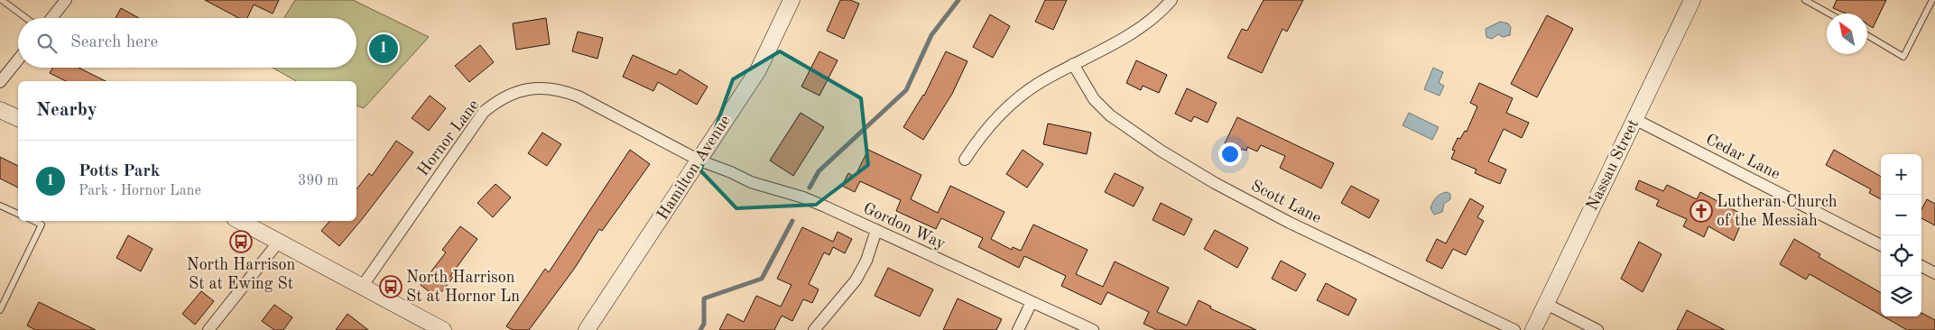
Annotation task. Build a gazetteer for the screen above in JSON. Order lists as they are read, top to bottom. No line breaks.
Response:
{"streets":{"street":["Hornor Lane","Cedar Lane","Nassau Street","Hamilton Avenue","Scott Lane","Gordon Way"]},"crossings":[["Hornor Lane","Hamilton Avenue"],["Hornor Lane","Gordon Way"],["Cedar Lane","Nassau Street"],["Hamilton Avenue","Gordon Way"]],"places":{"church":["Lutheran Church of the Messiah"],"bus stop":["North Harrison St at Ewing St","North Harrison St at Hornor Ln"]},"north":"top left","page":{"search":"Search here","pins":"1","heading":"Nearby","list":[{"mark":"1","name":"Potts Park","note":"Park · Hornor Lane","value":"390 m"}],"map_buttons":["+","−"]}}
